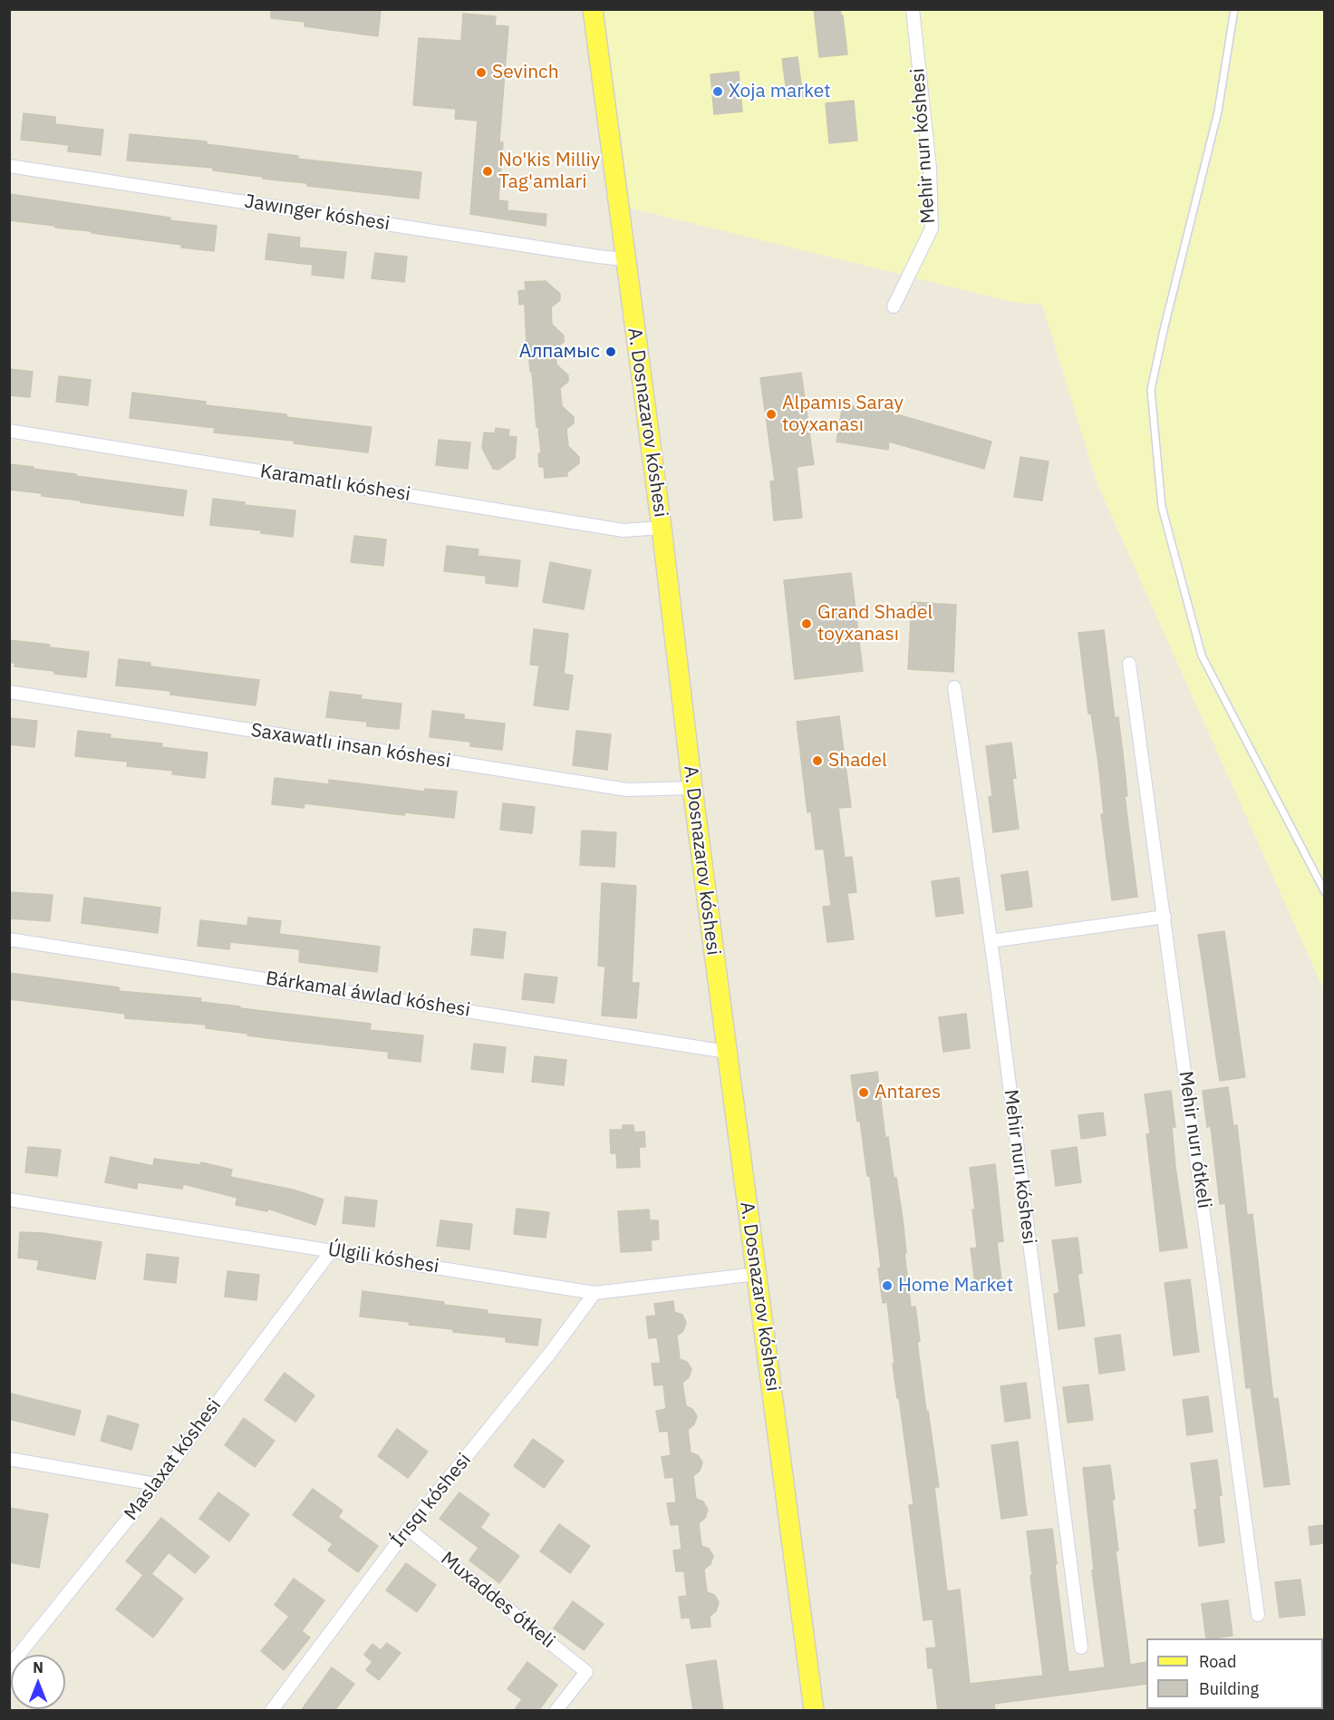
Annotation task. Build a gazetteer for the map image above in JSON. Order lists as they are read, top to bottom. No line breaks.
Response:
{"streets":{"main road":["A. Dosnazarov kóshesi"],"street":["Mehir nurı kóshesi","Jawınger kóshesi","Karamatlı kóshesi","Saxawatlı insan kóshesi","Bárkamal áwlad kóshesi","Mehir nurı ótkeli","Úlgili kóshesi","Maslaxat kóshesi","Írısqı kóshesi","Muxaddes ótkeli"]},"crossings":[["Jawınger kóshesi","A. Dosnazarov kóshesi"],["A. Dosnazarov kóshesi","Karamatlı kóshesi"],["A. Dosnazarov kóshesi","Saxawatlı insan kóshesi"],["A. Dosnazarov kóshesi","Bárkamal áwlad kóshesi"],["A. Dosnazarov kóshesi","Úlgili kóshesi"],["Úlgili kóshesi","Maslaxat kóshesi"],["Úlgili kóshesi","Írısqı kóshesi"],["Írısqı kóshesi","Muxaddes ótkeli"]],"places":["Sevinch","Xoja market","No'kis Milliy Tag'amlari","Алпамыс","Alpamıs Saray toyxanası","Grand Shadel toyxanası","Shadel","Antares","Home Market"],"legend":["Road","Building"],"north":"top"}
